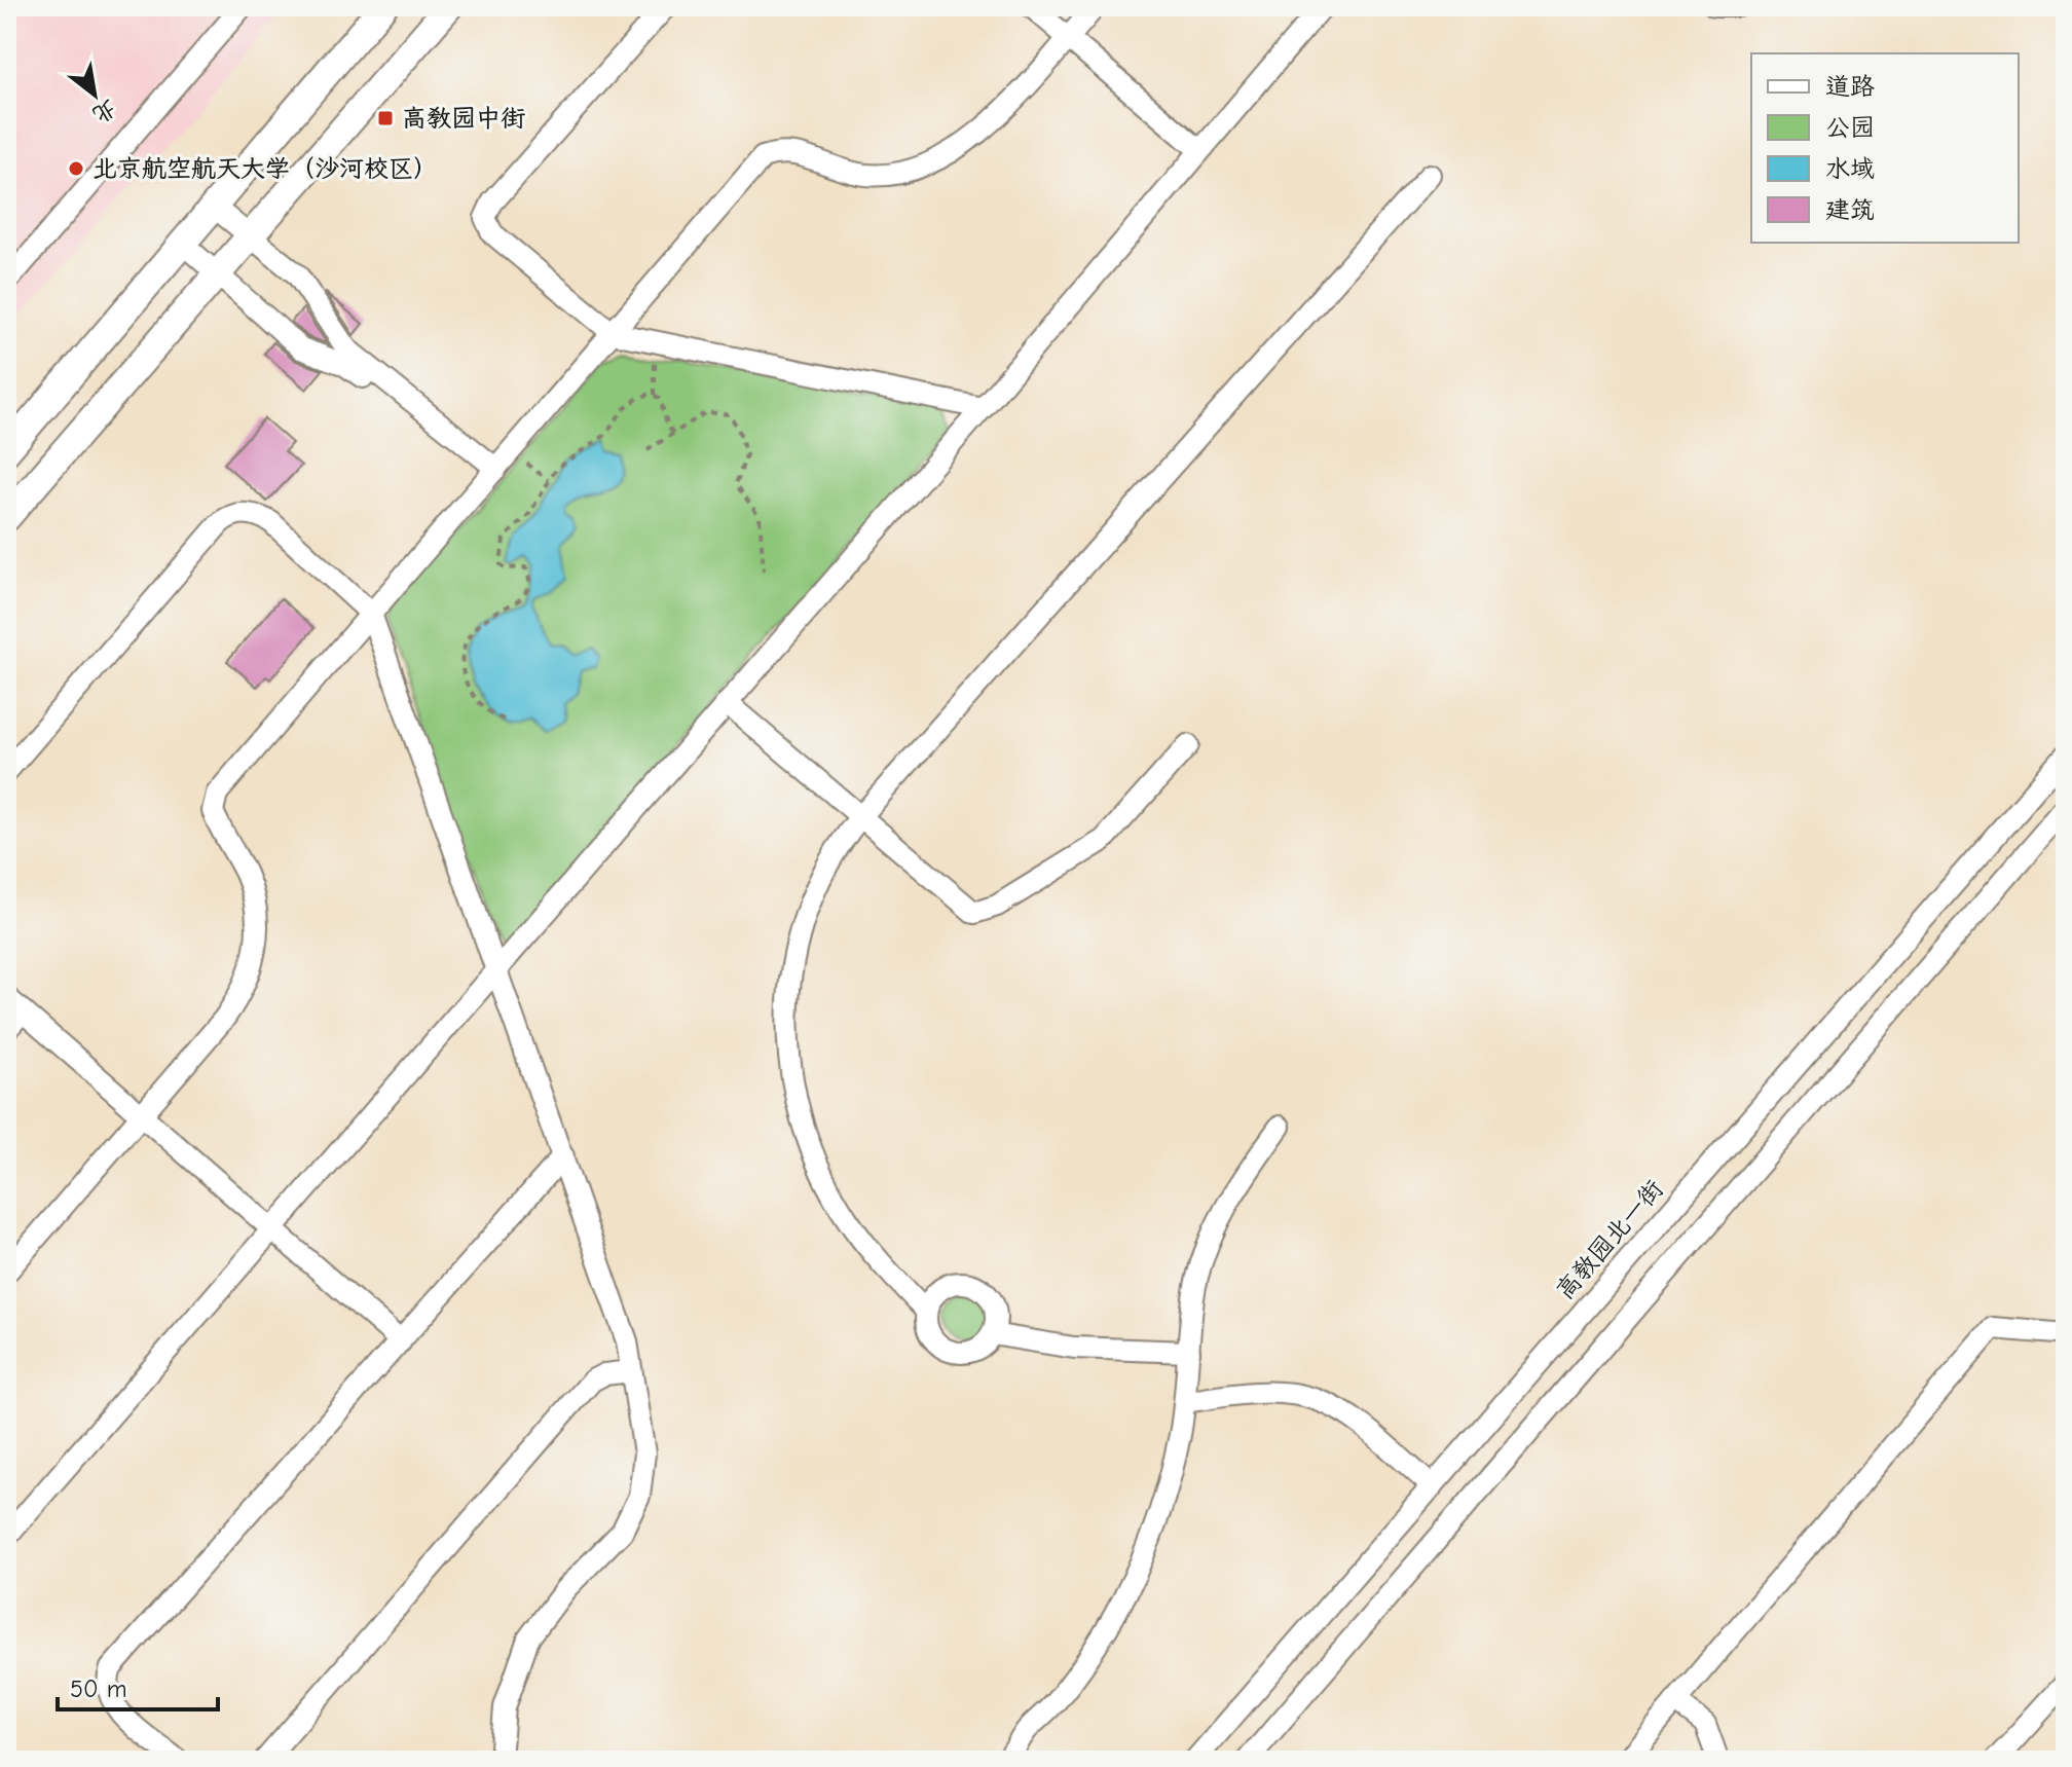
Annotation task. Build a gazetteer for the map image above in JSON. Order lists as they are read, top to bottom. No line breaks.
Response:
{"streets":{"street":["高教园北一街"]},"places":{"transit":["高教园中街"],"other":["北京航空航天大学（沙河校区）"]},"legend":["道路","公园","水域","建筑"],"scale_bar":"50 m","north":"bottom right"}
